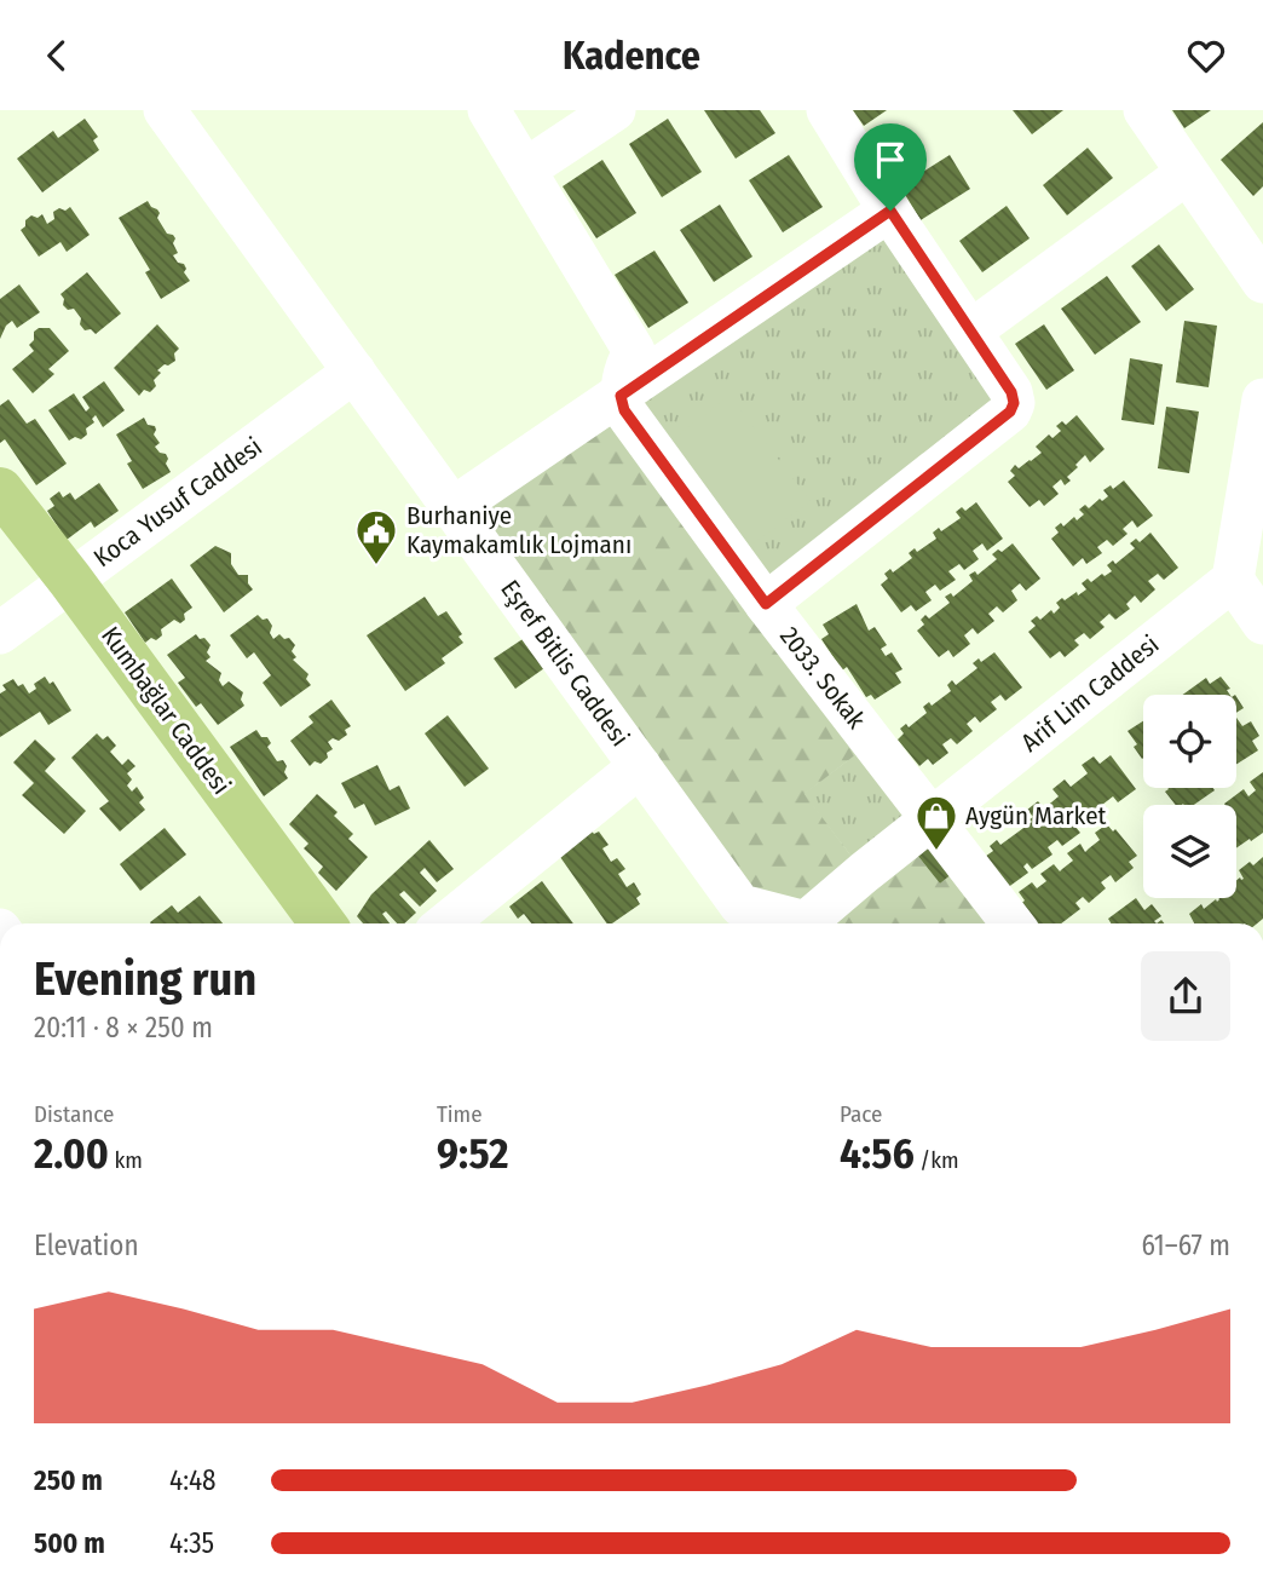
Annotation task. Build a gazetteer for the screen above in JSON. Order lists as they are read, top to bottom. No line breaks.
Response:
{"streets":{"main road":["Kumbağlar Caddesi"],"street":["Koca Yusuf Caddesi","Eşref Bitlis Caddesi","2033. Sokak","Arif Lim Caddesi"]},"crossings":[["Koca Yusuf Caddesi","Eşref Bitlis Caddesi"],["Koca Yusuf Caddesi","Kumbağlar Caddesi"],["2033. Sokak","Arif Lim Caddesi"]],"places":{"public building":["Burhaniye Kaymakamlık Lojmanı"],"shop":["Aygün Market"]},"page":{"header":"Kadence","heading":["Evening run","20:11 · 8 × 250 m"],"stats":[["Distance","2.00 km"],["Time","9:52"],["Pace","4:56 /km"]],"chart":["Elevation","61–67 m"],"list":[{"name":"250 m","note":"4:48"},{"name":"500 m","note":"4:35"}]}}
